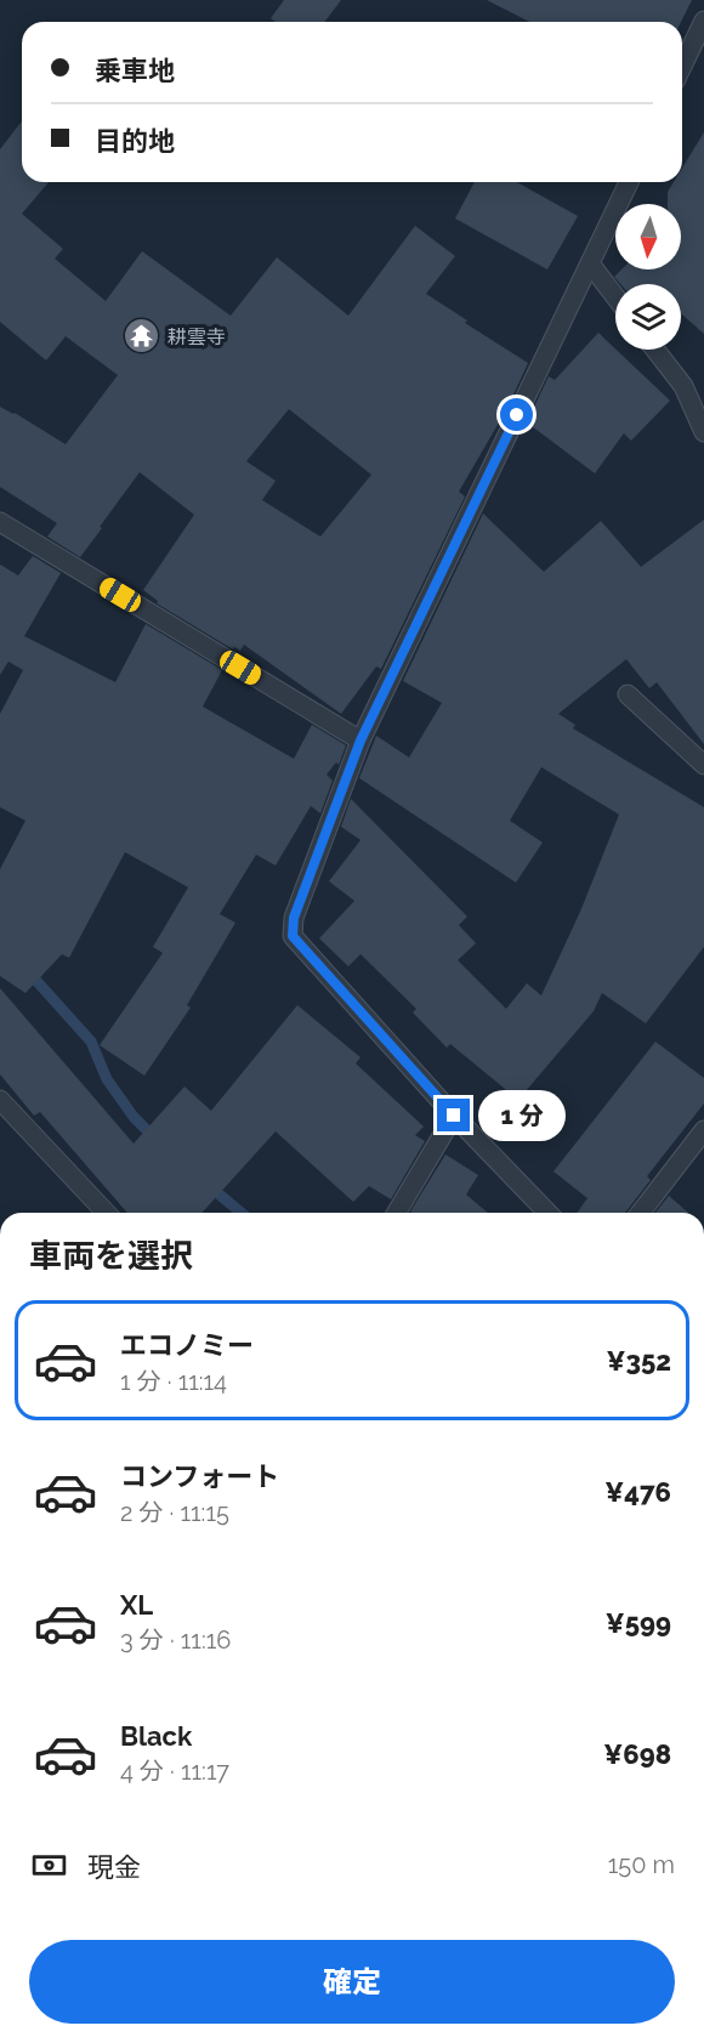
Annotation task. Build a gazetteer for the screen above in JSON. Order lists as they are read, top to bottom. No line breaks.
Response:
{"places":{"temple":["耕雲寺"]},"north":"bottom","page":{"banner":["乗車地","目的地"],"bubble":"1 分","heading":"車両を選択","list":[{"name":"エコノミー","note":"1 分 · 11:14","value":"¥352"},{"name":"コンフォート","note":"2 分 · 11:15","value":"¥476"},{"name":"XL","note":"3 分 · 11:16","value":"¥599"},{"name":"Black","note":"4 分 · 11:17","value":"¥698"}],"pay":["現金","150 m"],"buttons":"確定"}}
